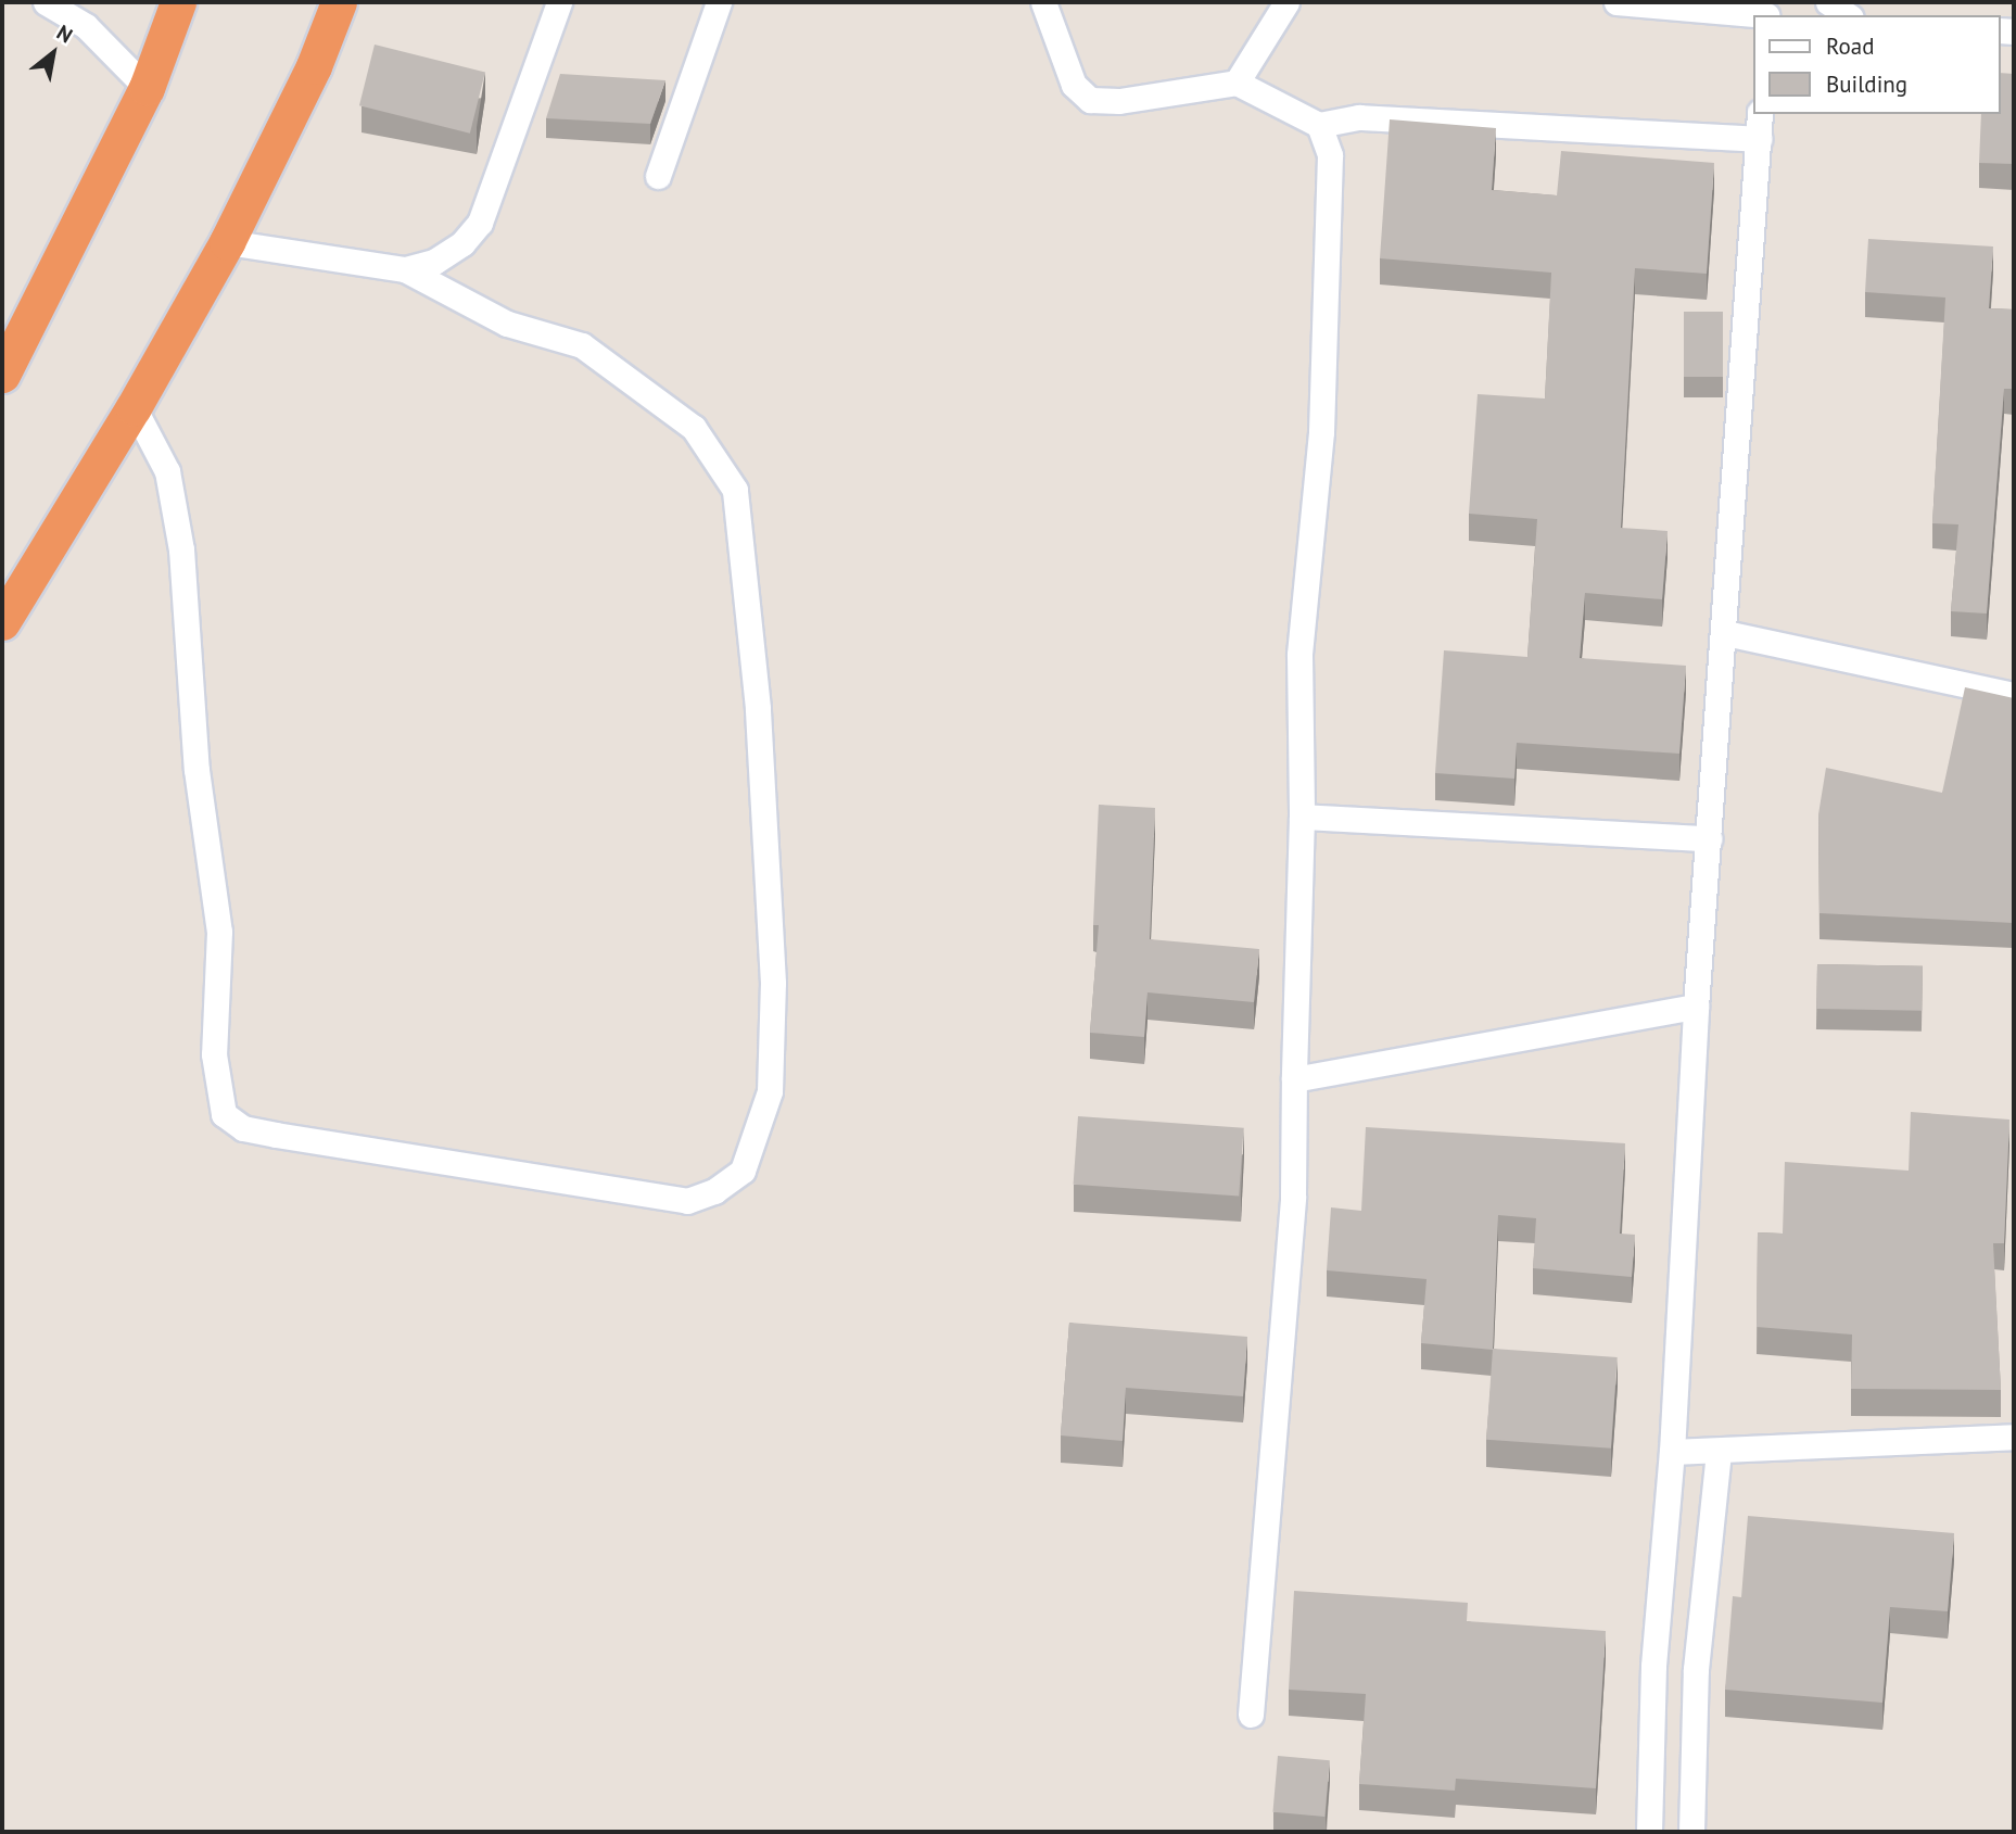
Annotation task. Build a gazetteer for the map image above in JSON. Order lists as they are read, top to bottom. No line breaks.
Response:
{"legend":["Road","Building"],"north":"top right"}
